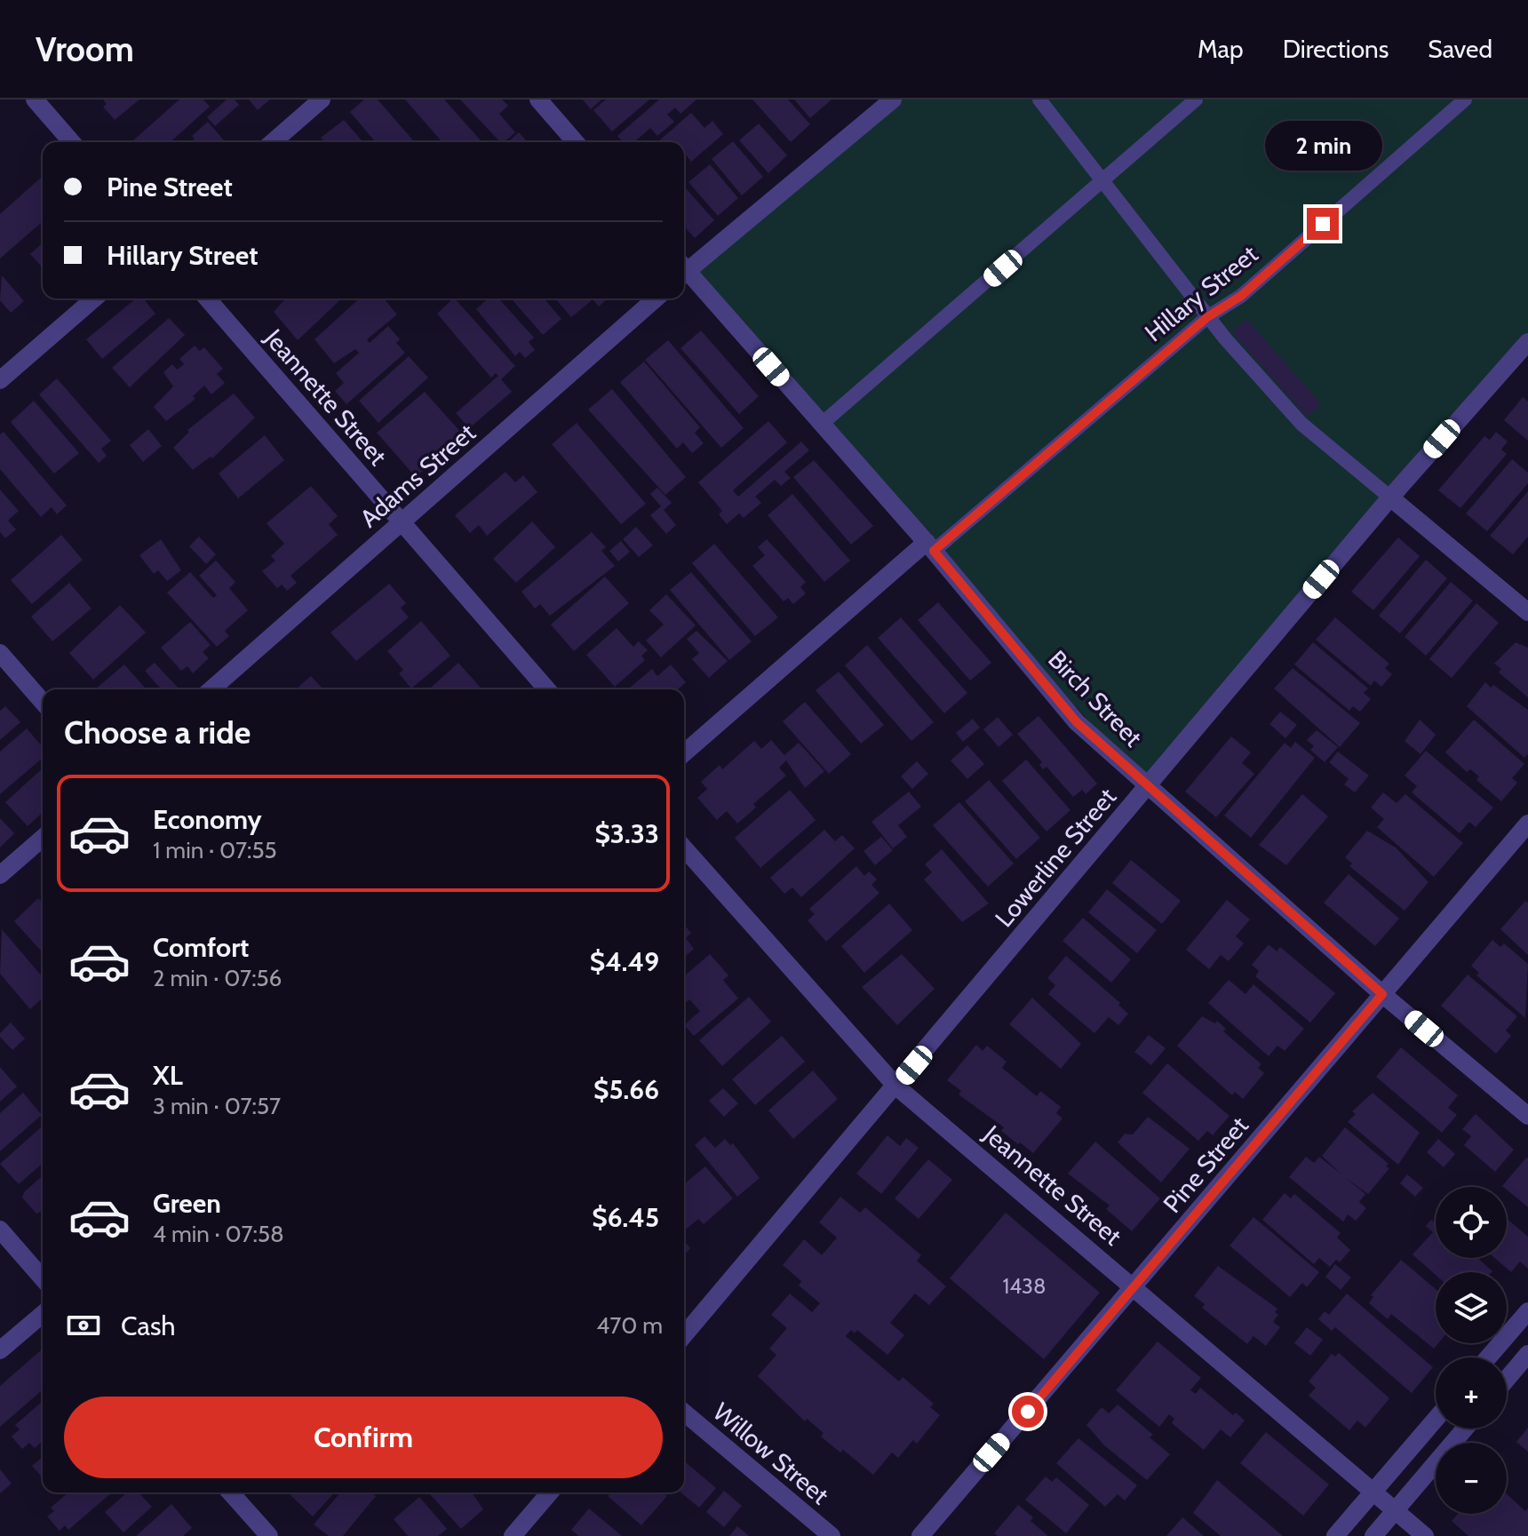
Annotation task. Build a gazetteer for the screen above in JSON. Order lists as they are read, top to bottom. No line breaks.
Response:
{"streets":{"street":["Hillary Street","Jeannette Street","Adams Street","Birch Street","Lowerline Street","Pine Street","Willow Street"]},"crossings":[["Hillary Street","Birch Street"],["Jeannette Street","Adams Street"],["Jeannette Street","Lowerline Street"],["Jeannette Street","Pine Street"],["Birch Street","Lowerline Street"],["Birch Street","Pine Street"]],"house_numbers":["1438"],"page":{"header":"Vroom","nav":["Map","Directions","Saved"],"bubble":"2 min","banner":["Pine Street","Hillary Street"],"heading":"Choose a ride","list":[{"name":"Economy","note":"1 min · 07:55","value":"$3.33"},{"name":"Comfort","note":"2 min · 07:56","value":"$4.49"},{"name":"XL","note":"3 min · 07:57","value":"$5.66"},{"name":"Green","note":"4 min · 07:58","value":"$6.45"}],"map_buttons":["+","−"],"pay":["Cash","470 m"],"buttons":"Confirm"}}
